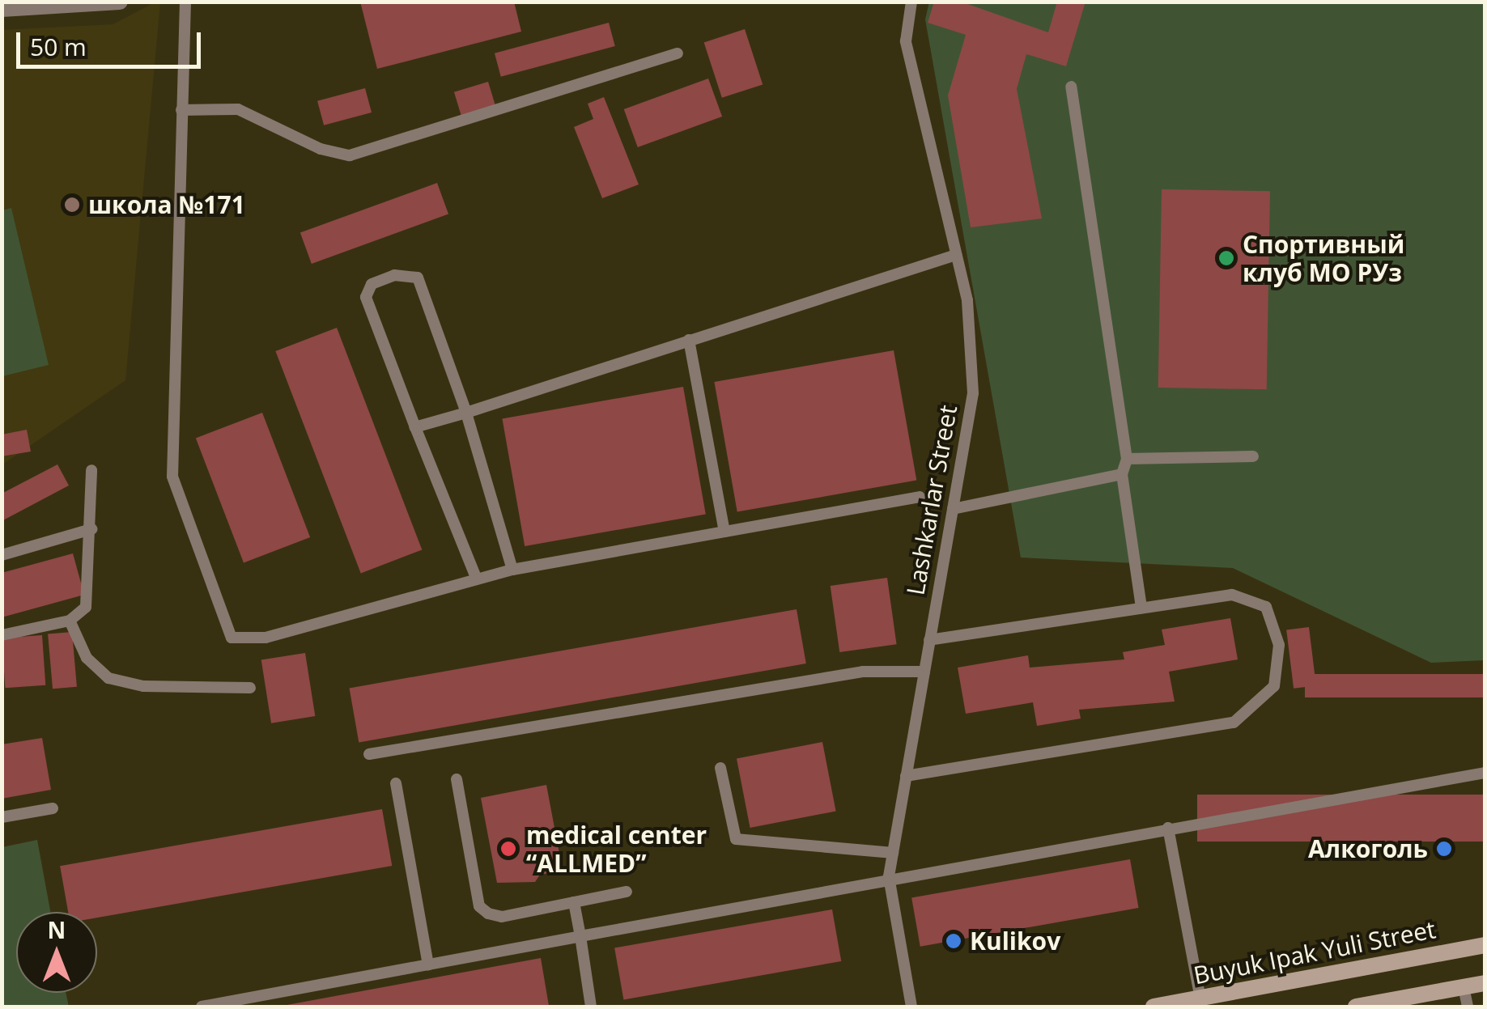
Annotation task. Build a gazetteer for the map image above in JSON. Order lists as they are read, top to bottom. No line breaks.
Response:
{"streets":{"main road":["Buyuk Ipak Yuli Street"],"lane":["Lashkarlar Street"]},"places":["школа №171","Спортивный клуб МО РУз","medical center “ALLMED”","Алкоголь","Kulikov"],"scale_bar":"50 m","north":"top"}
